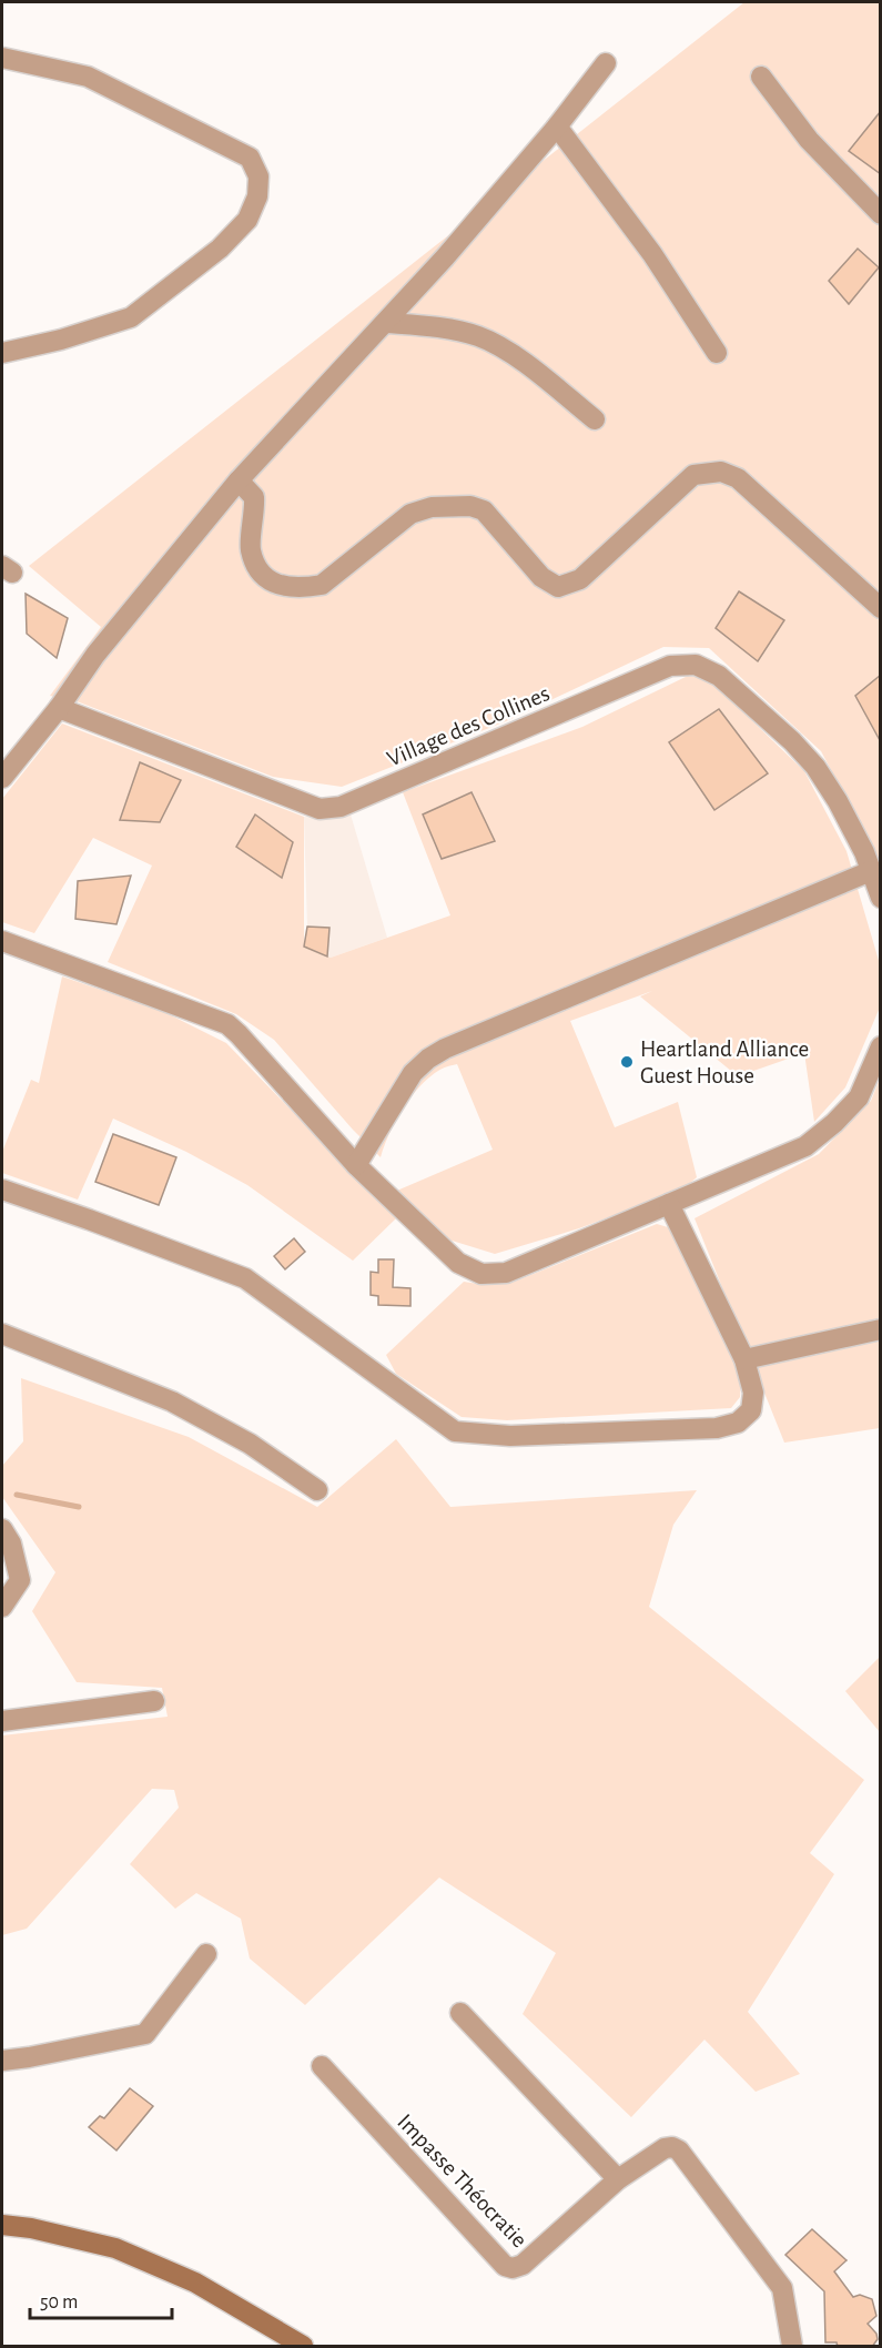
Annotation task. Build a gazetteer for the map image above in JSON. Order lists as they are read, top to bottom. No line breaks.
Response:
{"streets":{"street":["Village des Collines","Impasse Théocratie"]},"places":["Heartland Alliance Guest House"],"scale_bar":"50 m"}
